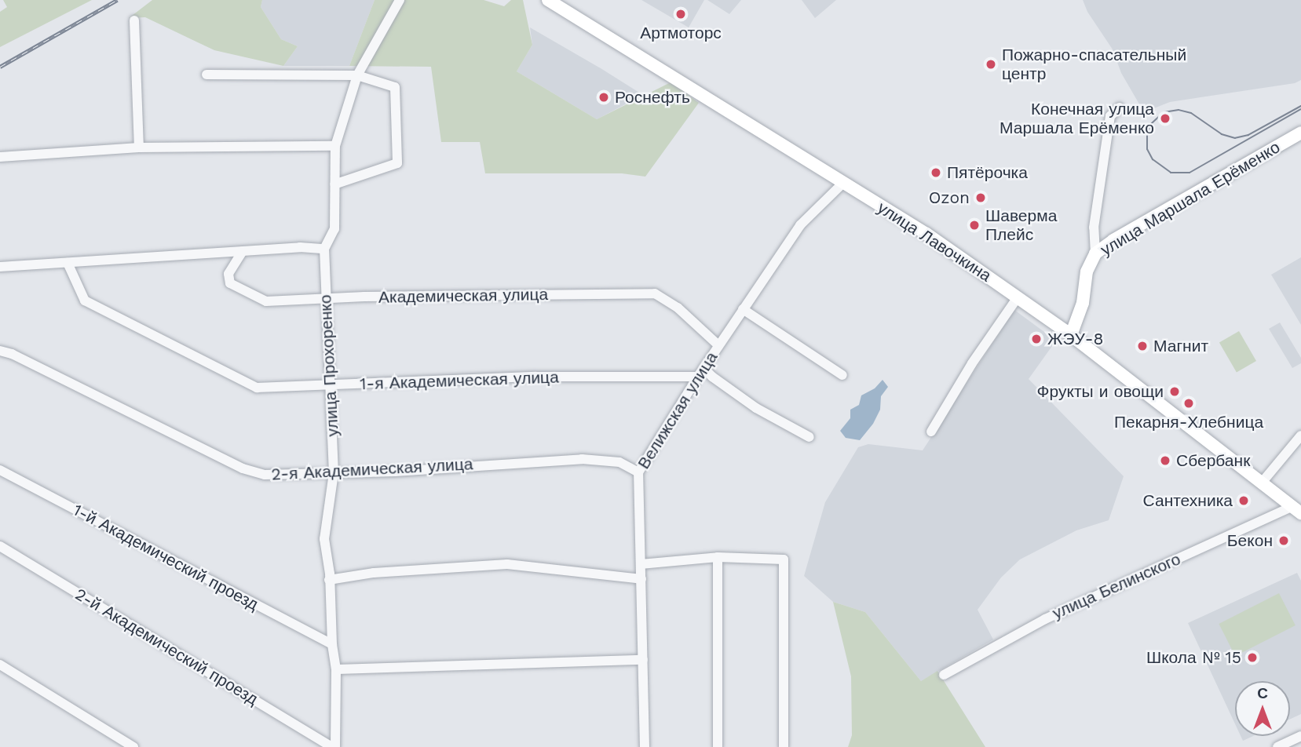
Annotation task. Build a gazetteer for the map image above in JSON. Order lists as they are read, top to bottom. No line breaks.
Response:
{"streets":{"main road":["улица Маршала Ерёменко","улица Лавочкина"],"street":["Академическая улица","улица Прохоренко","1-я Академическая улица","Велижская улица","2-я Академическая улица","1-й Академический проезд","улица Белинского","2-й Академический проезд"]},"crossings":[["улица Маршала Ерёменко","улица Лавочкина"],["улица Лавочкина","Велижская улица"],["улица Лавочкина","улица Белинского"],["Академическая улица","улица Прохоренко"],["Академическая улица","Велижская улица"],["улица Прохоренко","1-я Академическая улица"],["улица Прохоренко","2-я Академическая улица"],["улица Прохоренко","1-й Академический проезд"],["улица Прохоренко","2-й Академический проезд"],["1-я Академическая улица","Велижская улица"],["Велижская улица","2-я Академическая улица"]],"places":["Артмоторс","Пожарно-спасательный центр","Роснефть","Конечная улица Маршала Ерёменко","Пятёрочка","Ozon","Шаверма Плейс","ЖЭУ-8","Магнит","Фрукты и овощи","Пекарня-Хлебница","Сбербанк","Сантехника","Бекон","Школа № 15"],"north":"top"}
